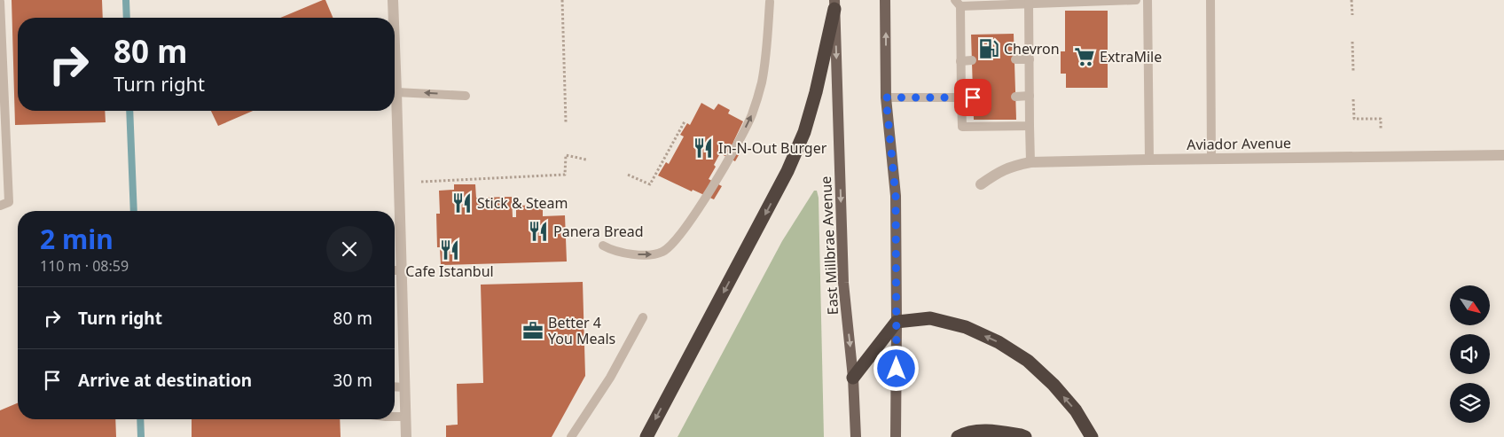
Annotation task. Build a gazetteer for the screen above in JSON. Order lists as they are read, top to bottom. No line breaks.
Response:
{"streets":{"main road":["East Millbrae Avenue"],"street":["Aviador Avenue"]},"places":{"fuel station":["Chevron"],"supermarket":["ExtraMile"],"restaurant":["In-N-Out Burger","Stick & Steam","Panera Bread","Cafe Istanbul"],"office":["Better 4 You Meals"]},"north":"bottom right","page":{"turn":["80 m","Turn right"],"heading":["2 min","110 m · 08:59"],"list":[{"name":"Turn right","value":"80 m"},{"name":"Arrive at destination","value":"30 m"}]}}
